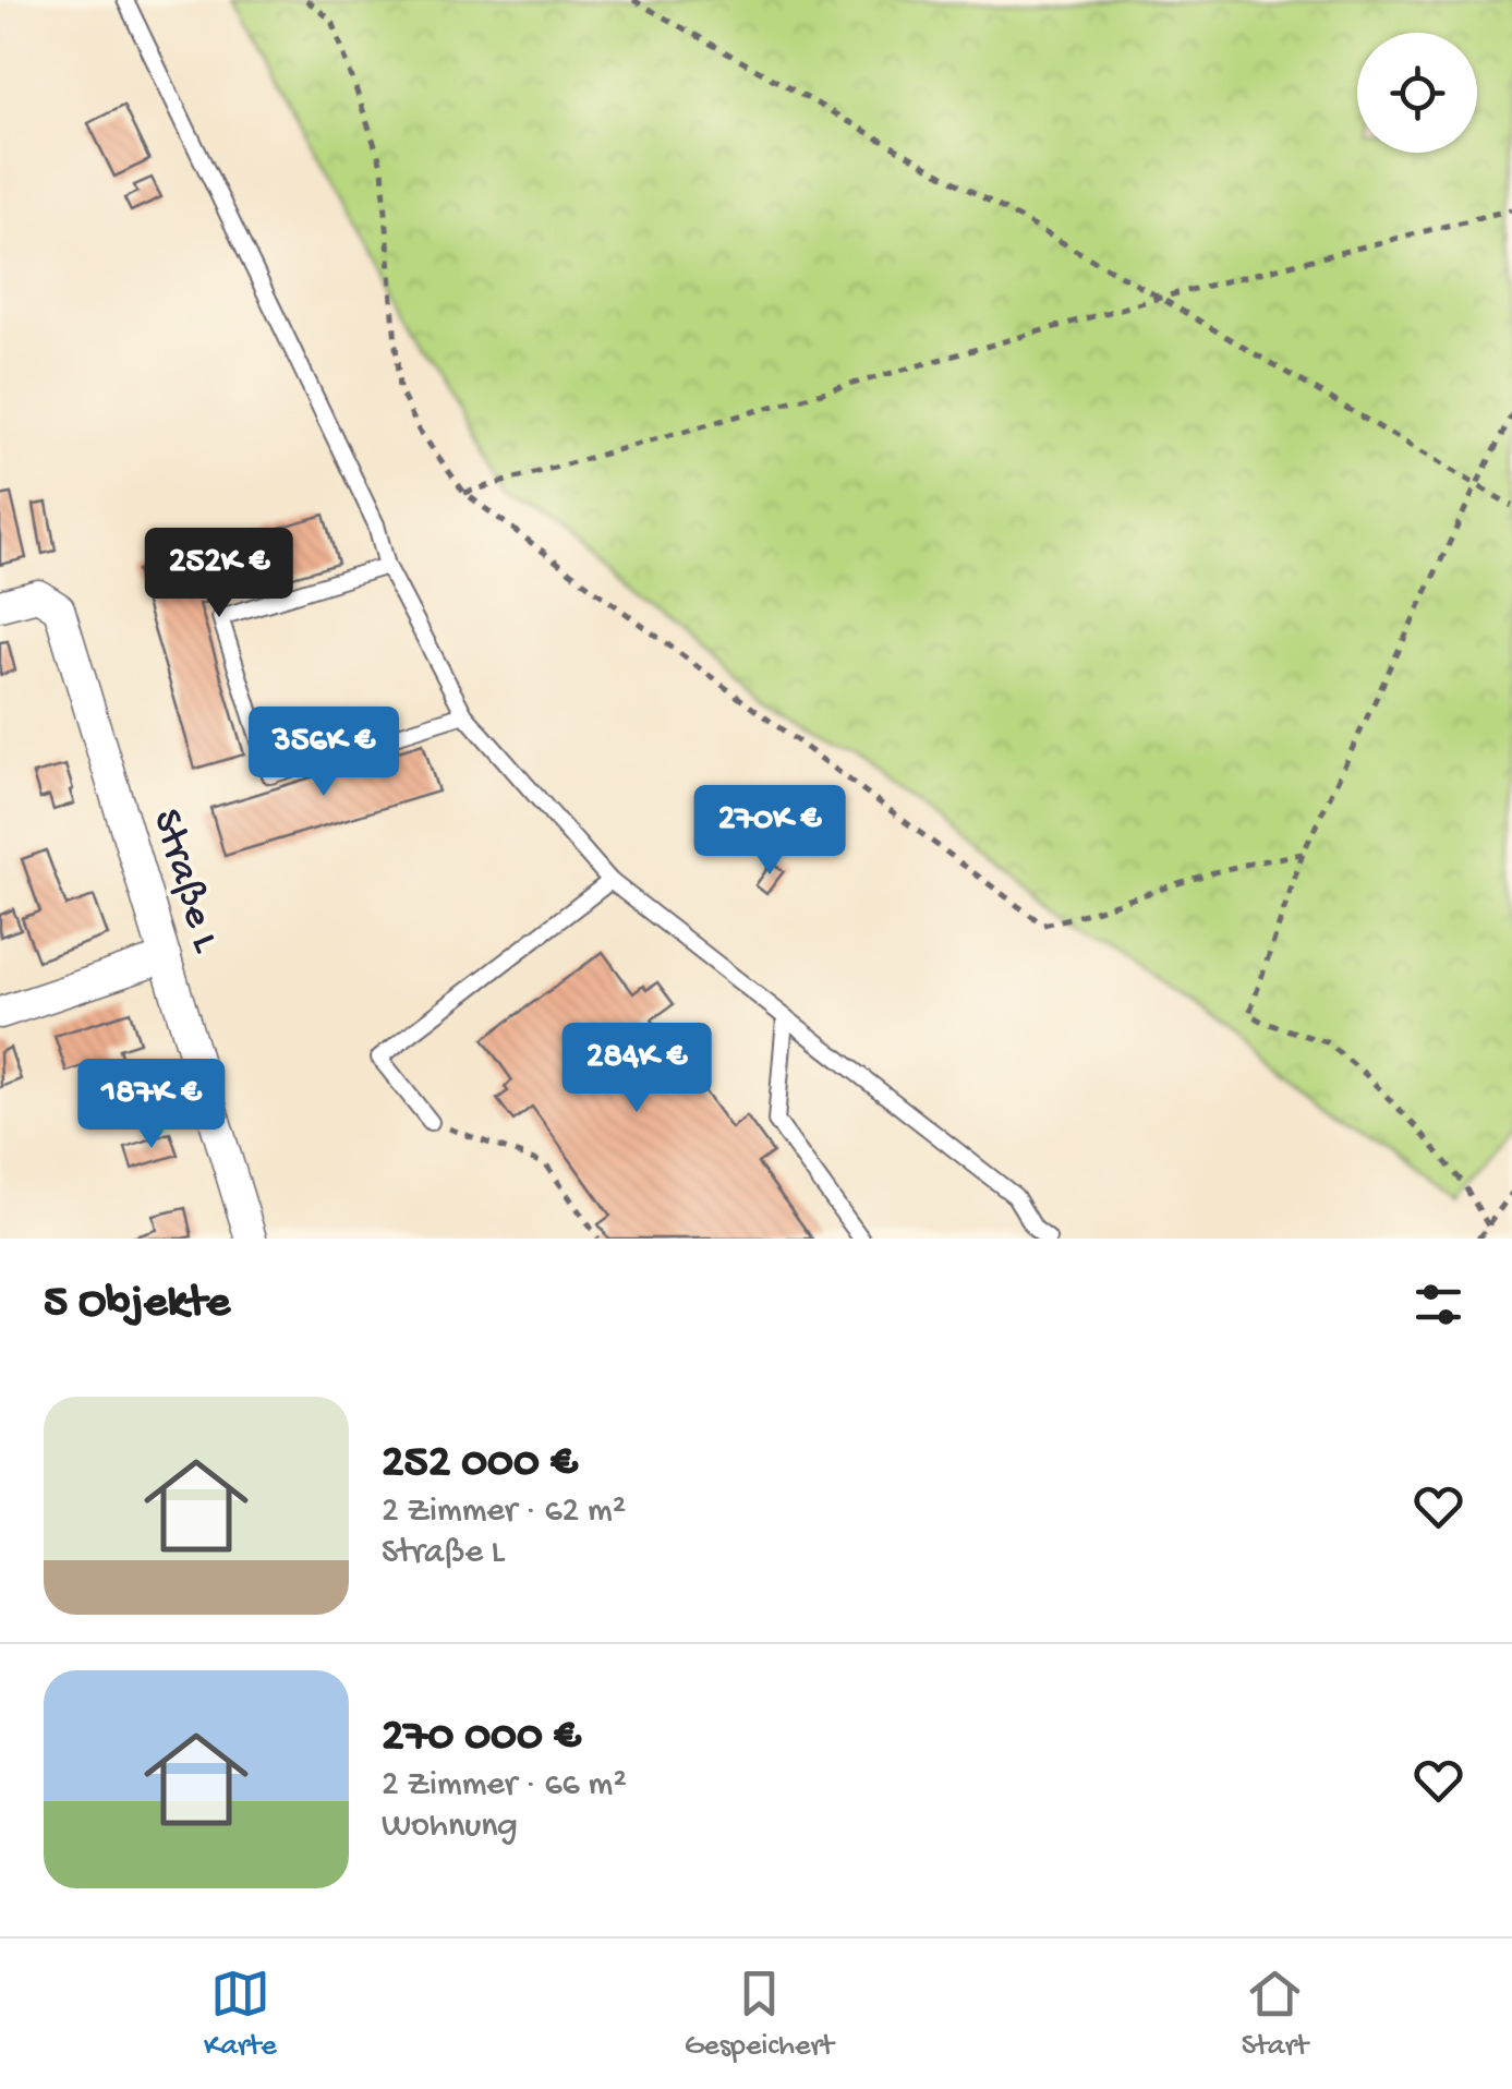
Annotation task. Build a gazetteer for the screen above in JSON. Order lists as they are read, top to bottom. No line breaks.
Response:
{"streets":{"street":["Straße L"]},"page":{"price":["252K €","356K €","270K €","284K €","187K €"],"heading":"5 Objekte","list":[{"name":"252 000 €","note":"2 Zimmer · 62 m² · Straße L"},{"name":"270 000 €","note":"2 Zimmer · 66 m² · Wohnung"}],"tabs":["Karte","Gespeichert","Start"]}}
